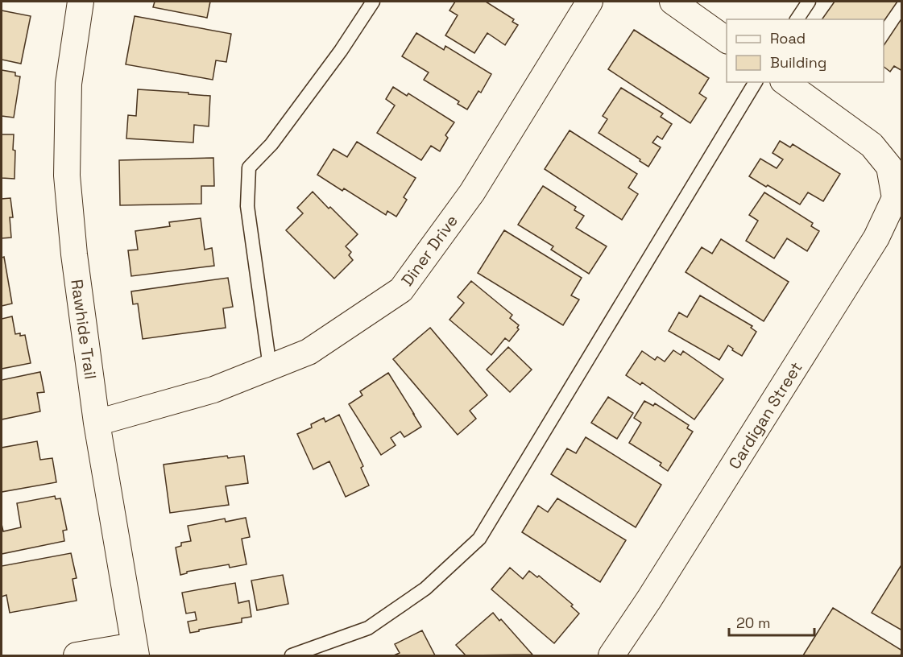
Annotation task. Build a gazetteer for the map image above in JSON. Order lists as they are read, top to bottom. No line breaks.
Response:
{"streets":{"street":["Diner Drive","Rawhide Trail","Cardigan Street"]},"crossings":[["Diner Drive","Rawhide Trail"]],"legend":["Road","Building"],"scale_bar":"20 m"}
